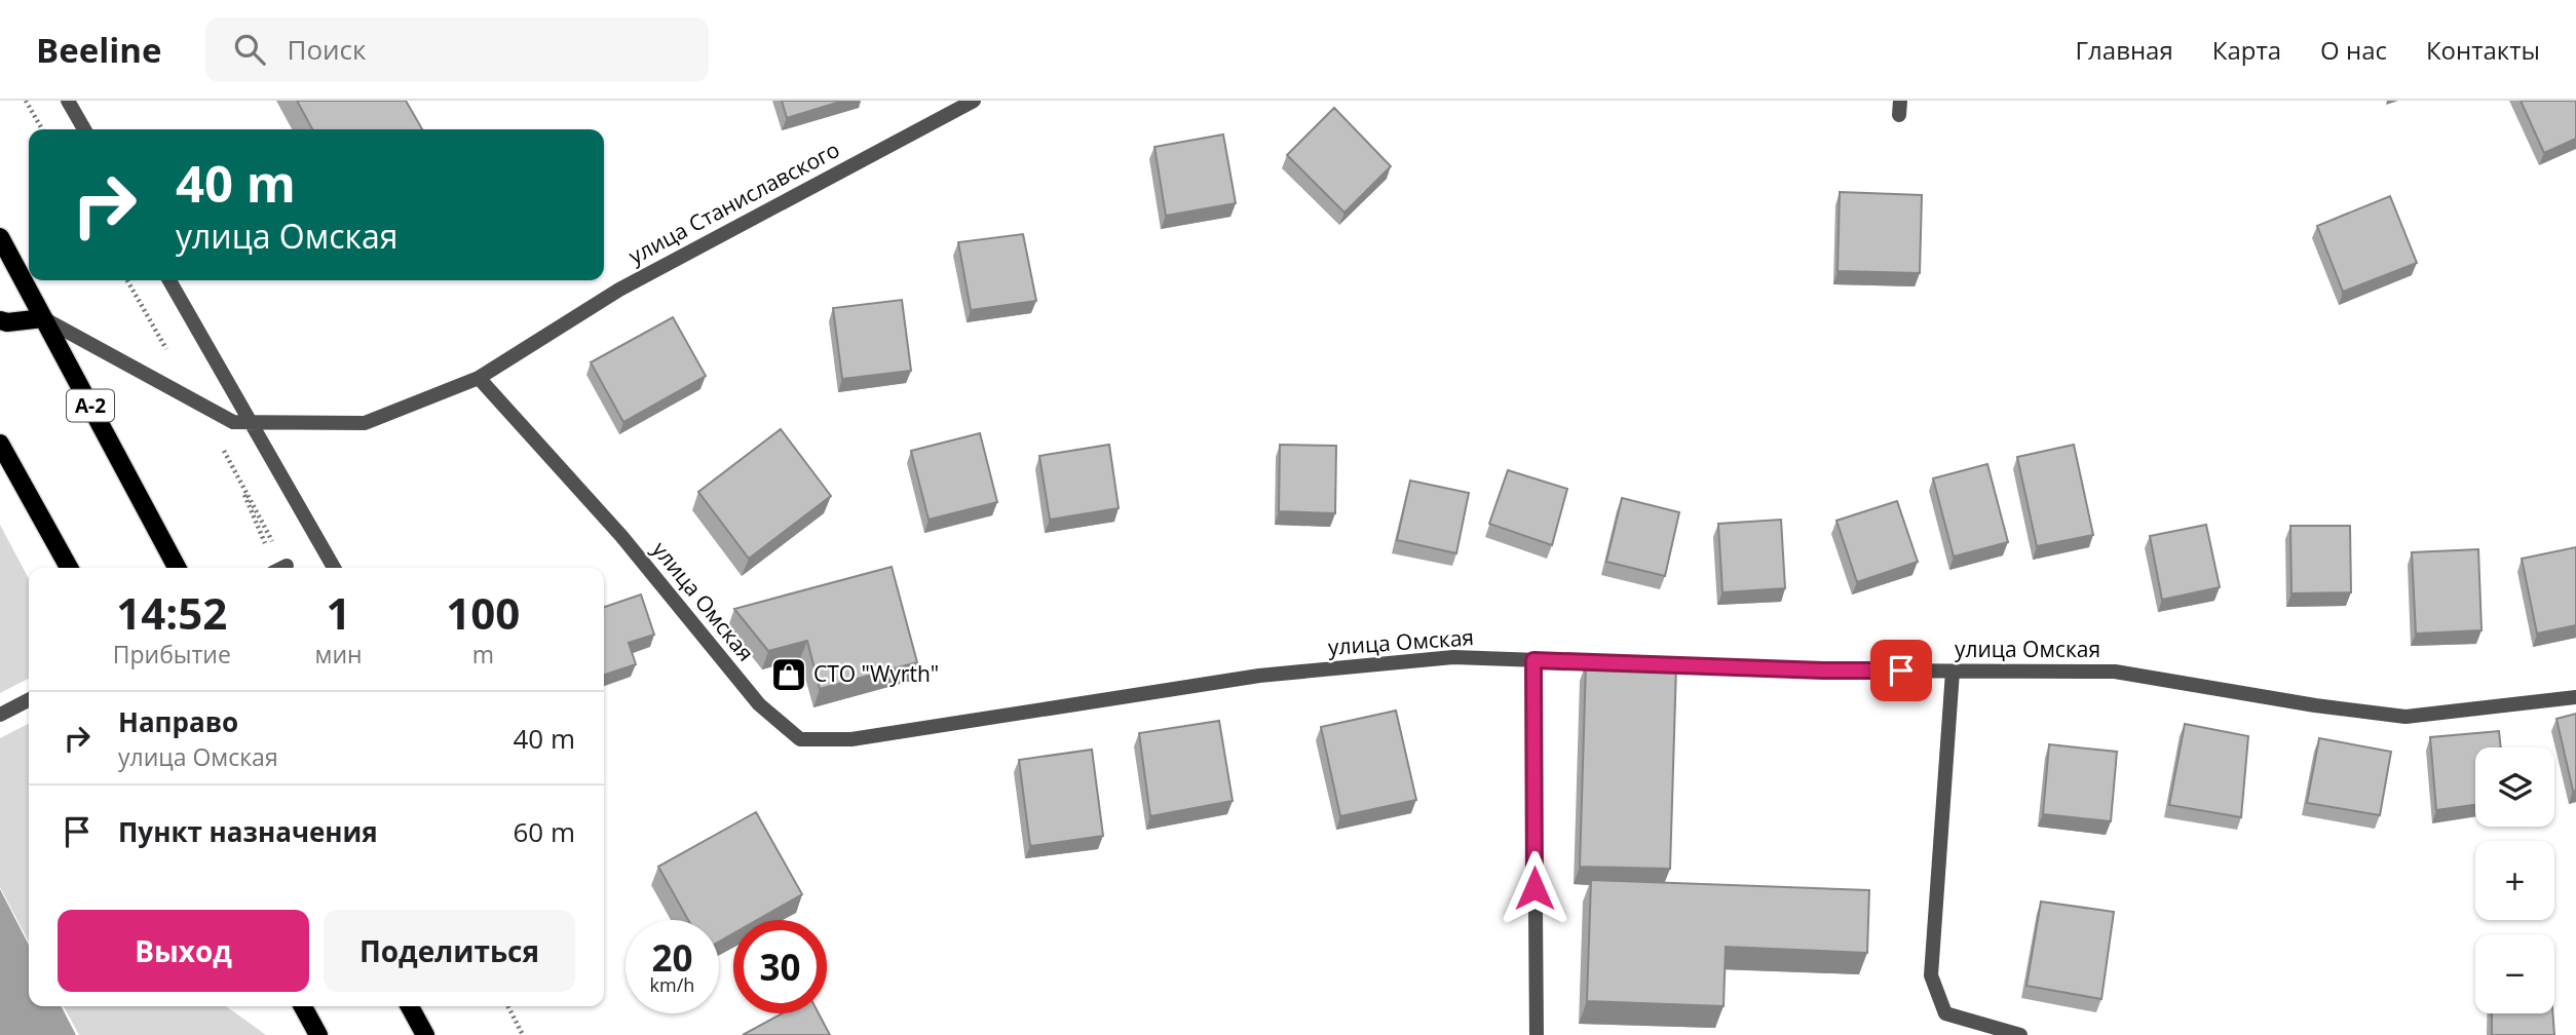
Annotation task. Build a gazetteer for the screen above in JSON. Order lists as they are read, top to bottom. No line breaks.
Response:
{"streets":{"main road":["A-2"],"street":["улица Станиславского","улица Омская"]},"crossings":[["улица Станиславского","A-2"],["улица Станиславского","улица Омская"]],"places":{"shop":["СТО \"Wyrth\""]},"page":{"header":"Beeline","search":"Поиск","nav":["Главная","Карта","О нас","Контакты"],"turn":["40 m","улица Омская"],"eta":["14:52","Прибытие","1","мин","100","m"],"list":[{"name":"Направо","note":"улица Омская","value":"40 m"},{"name":"Пункт назначения","value":"60 m"}],"map_buttons":["+","−"],"buttons":["Выход","Поделиться"],"speed":"20 km/h","limit":"30"}}
